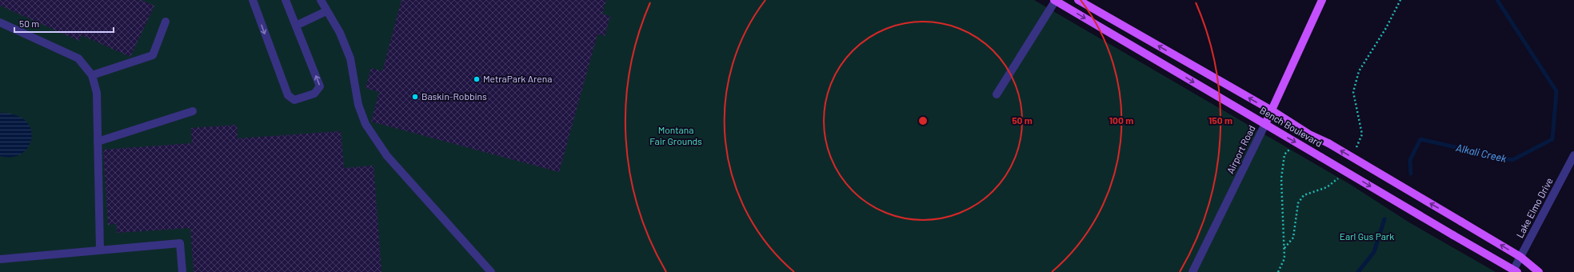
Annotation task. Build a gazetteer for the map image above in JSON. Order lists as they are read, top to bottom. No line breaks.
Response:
{"streets":{"main road":["Bench Boulevard","Airport Road"],"street":["Lake Elmo Drive"]},"crossings":[["Bench Boulevard","Airport Road"],["Bench Boulevard","Lake Elmo Drive"]],"water":["Alkali Creek"],"parks":["Montana Fair Grounds","Earl Gus Park"],"places":["MetraPark Arena","Baskin-Robbins"],"scale_bar":"50 m","rings":["50 m","100 m","150 m"]}
